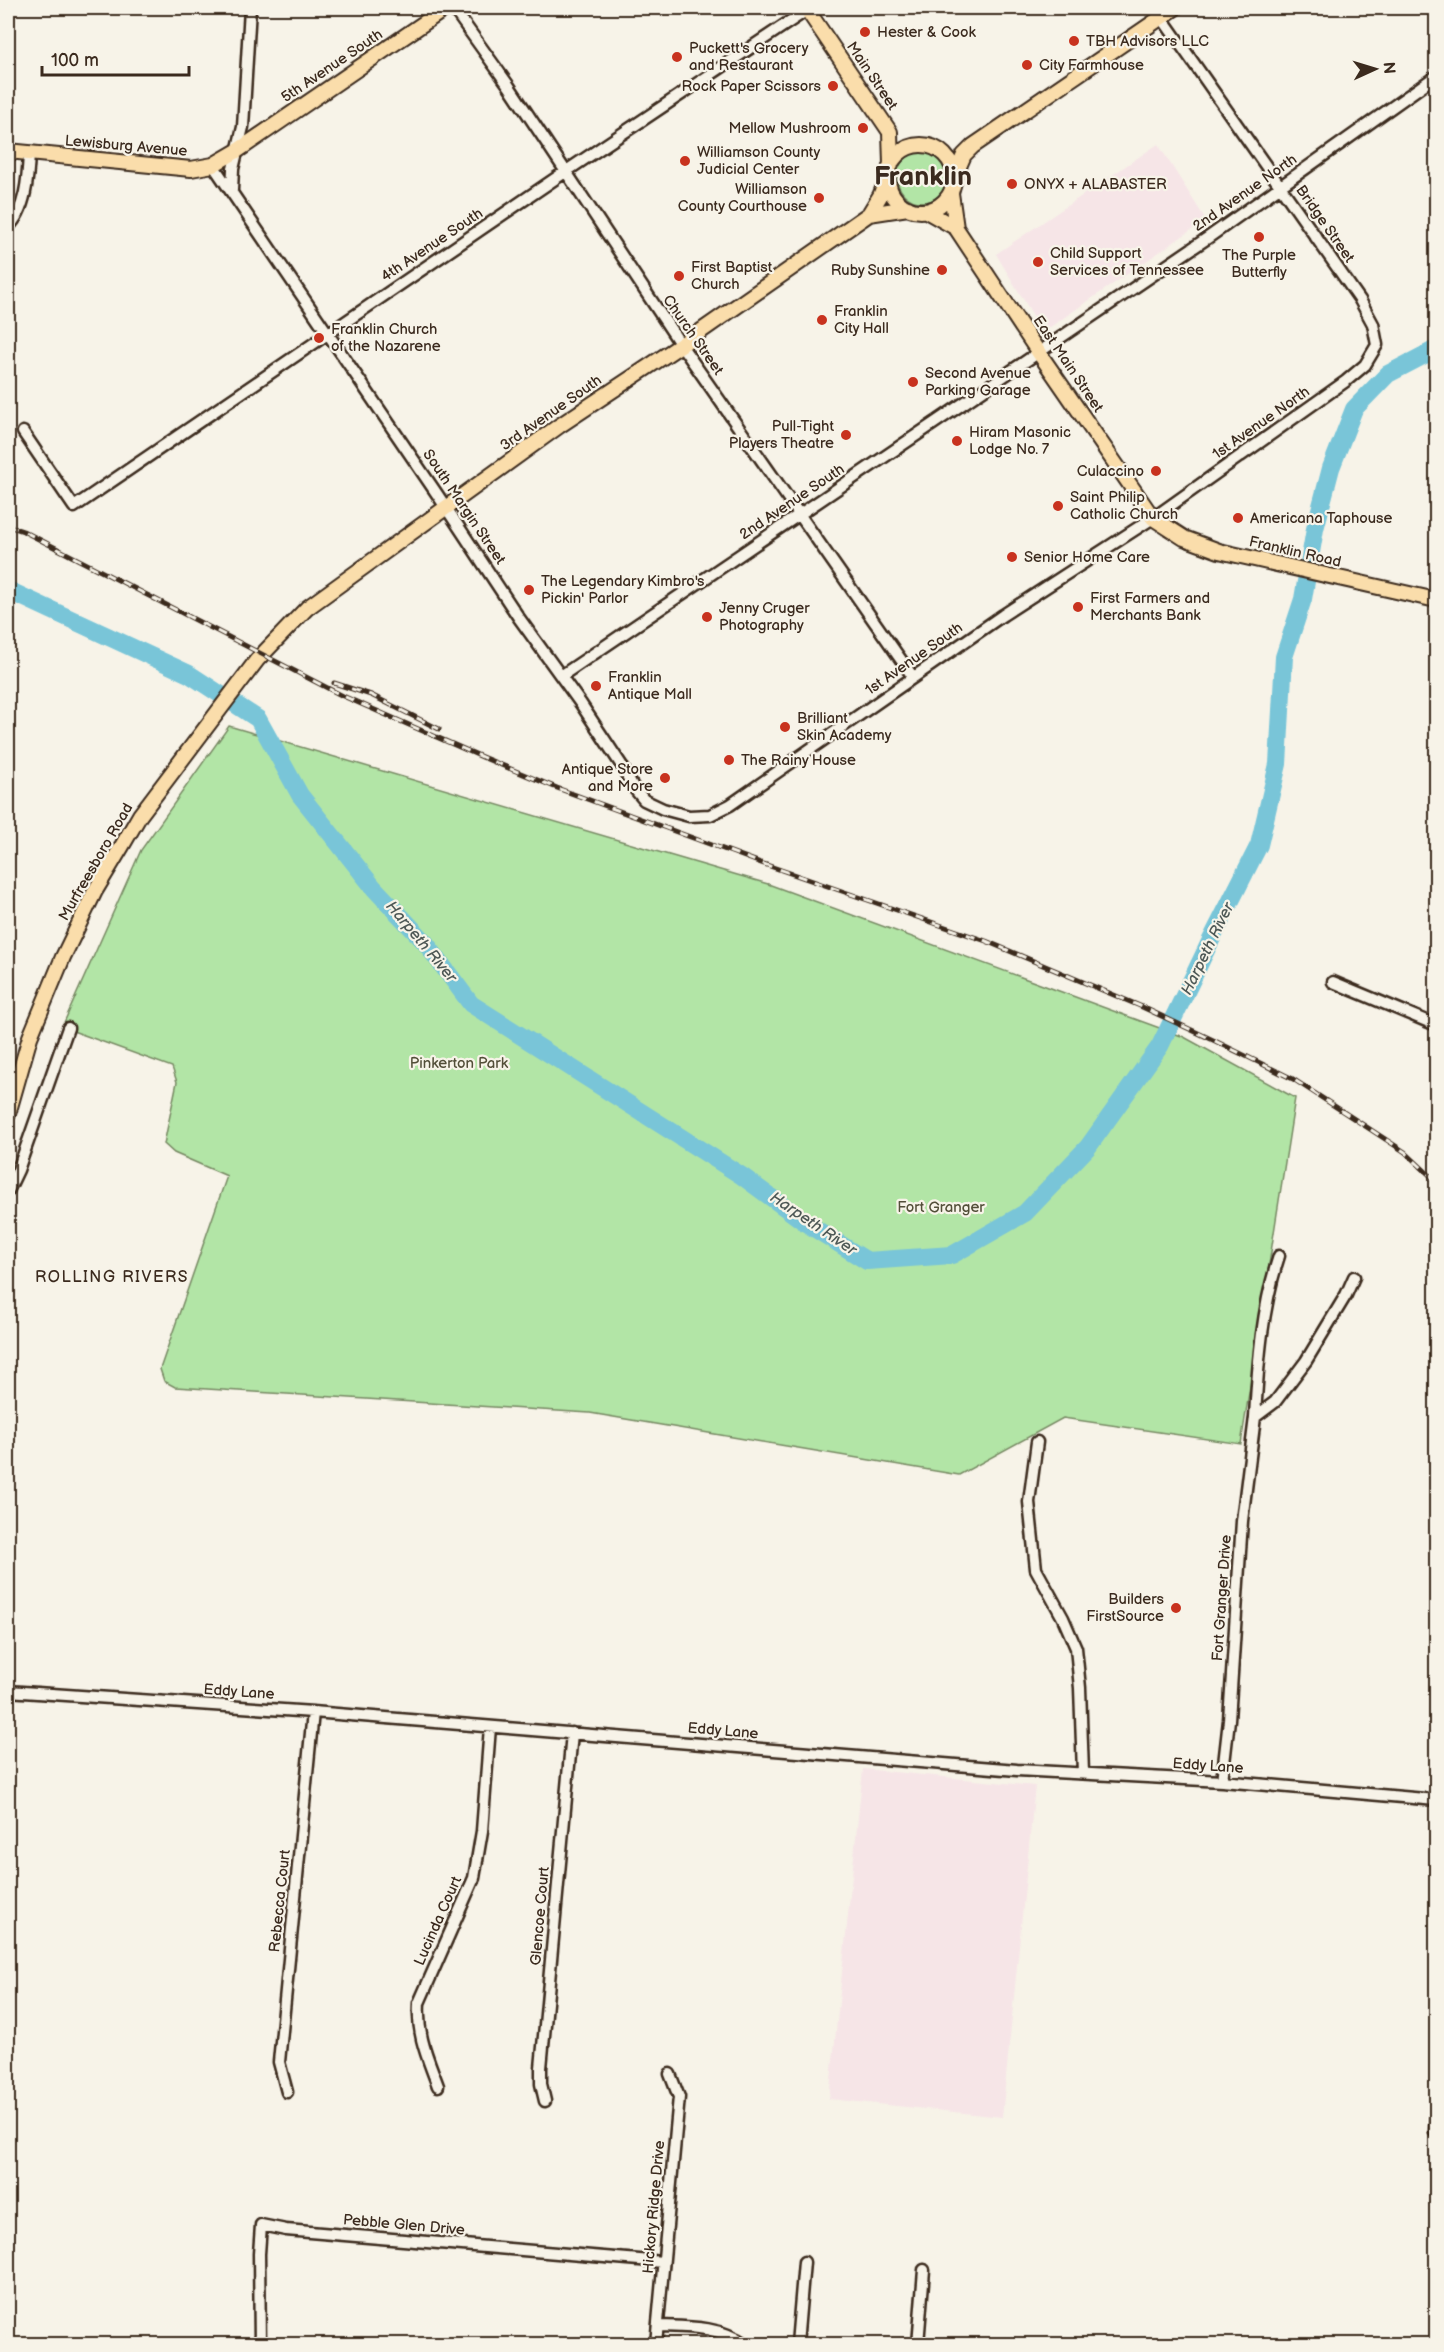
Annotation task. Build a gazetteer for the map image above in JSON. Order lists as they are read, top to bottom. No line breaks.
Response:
{"streets":{"main road":["5th Avenue South","Main Street","Lewisburg Avenue","East Main Street","3rd Avenue South","Franklin Road","Murfreesboro Road"],"street":["2nd Avenue North","Bridge Street","4th Avenue South","Church Street","1st Avenue North","2nd Avenue South","South Margin Street","1st Avenue South","Fort Granger Drive","Eddy Lane","Rebecca Court","Glencoe Court","Lucinda Court","Hickory Ridge Drive","Pebble Glen Drive"]},"crossings":[["5th Avenue South","Lewisburg Avenue"],["Main Street","4th Avenue South"],["Main Street","East Main Street"],["Main Street","3rd Avenue South"],["Lewisburg Avenue","South Margin Street"],["2nd Avenue North","Bridge Street"],["2nd Avenue North","East Main Street"],["2nd Avenue North","2nd Avenue South"],["Bridge Street","1st Avenue North"],["4th Avenue South","Church Street"],["4th Avenue South","South Margin Street"],["Church Street","3rd Avenue South"],["Church Street","2nd Avenue South"],["Church Street","1st Avenue South"],["East Main Street","3rd Avenue South"],["East Main Street","1st Avenue North"],["East Main Street","2nd Avenue South"],["East Main Street","Franklin Road"],["East Main Street","1st Avenue South"],["3rd Avenue South","South Margin Street"],["3rd Avenue South","Murfreesboro Road"],["1st Avenue North","Franklin Road"],["1st Avenue North","1st Avenue South"],["2nd Avenue South","South Margin Street"],["South Margin Street","1st Avenue South"],["Franklin Road","1st Avenue South"],["Fort Granger Drive","Eddy Lane"],["Eddy Lane","Rebecca Court"],["Eddy Lane","Glencoe Court"],["Eddy Lane","Lucinda Court"],["Hickory Ridge Drive","Pebble Glen Drive"]],"districts":["Franklin","ROLLING RIVERS"],"water":["Harpeth River"],"parks":["Pinkerton Park","Fort Granger"],"places":["Hester & Cook","TBH Advisors LLC","Puckett's Grocery and Restaurant","City Farmhouse","Rock Paper Scissors","Mellow Mushroom","Williamson County Judicial Center","ONYX + ALABASTER","Williamson County Courthouse","The Purple Butterfly","Child Support Services of Tennessee","Ruby Sunshine","First Baptist Church","Franklin City Hall","Franklin Church of the Nazarene","Second Avenue Parking Garage","Pull-Tight Players Theatre","Hiram Masonic Lodge No. 7","Culaccino","Saint Philip Catholic Church","Americana Taphouse","Senior Home Care","The Legendary Kimbro's Pickin' Parlor","First Farmers and Merchants Bank","Jenny Cruger Photography","Franklin Antique Mall","Brilliant Skin Academy","The Rainy House","Antique Store and More","Builders FirstSource"],"scale_bar":"100 m","north":"right"}
